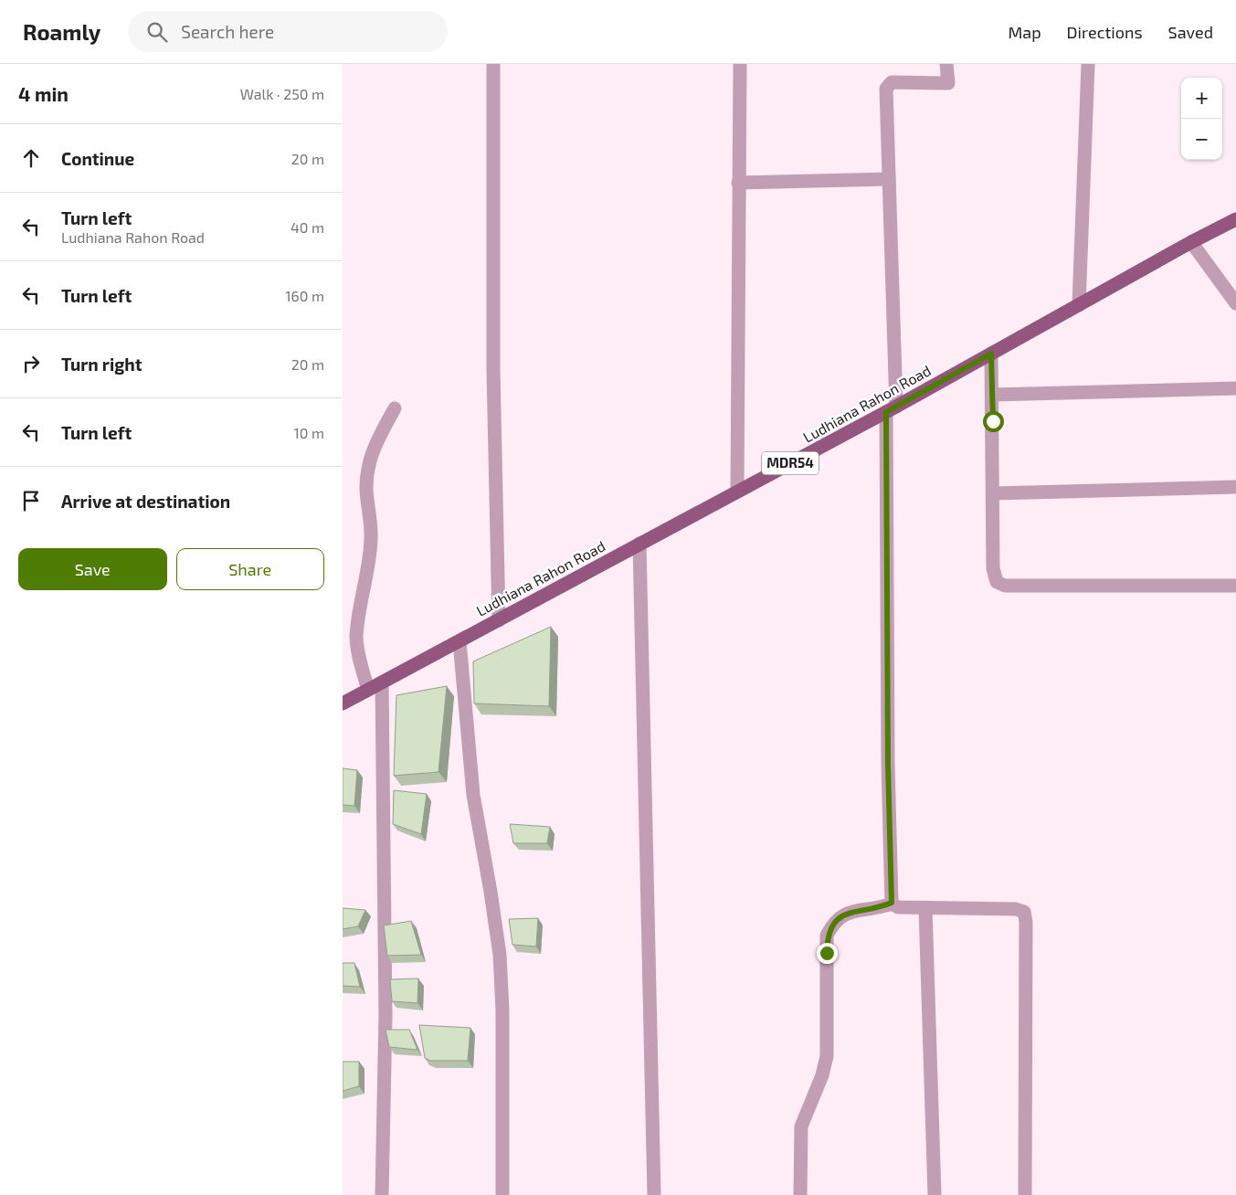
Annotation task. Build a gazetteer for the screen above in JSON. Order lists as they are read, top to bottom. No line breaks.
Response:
{"streets":{"main road":["Ludhiana Rahon Road","MDR54"]},"page":{"header":"Roamly","search":"Search here","nav":["Map","Directions","Saved"],"heading":["4 min","Walk · 250 m"],"map_buttons":["+","−"],"list":[["Continue","20 m"],["Turn left","Ludhiana Rahon Road","40 m"],["Turn left","160 m"],["Turn right","20 m"],["Turn left","10 m"],"Arrive at destination"],"buttons":["Save","Share"]}}
